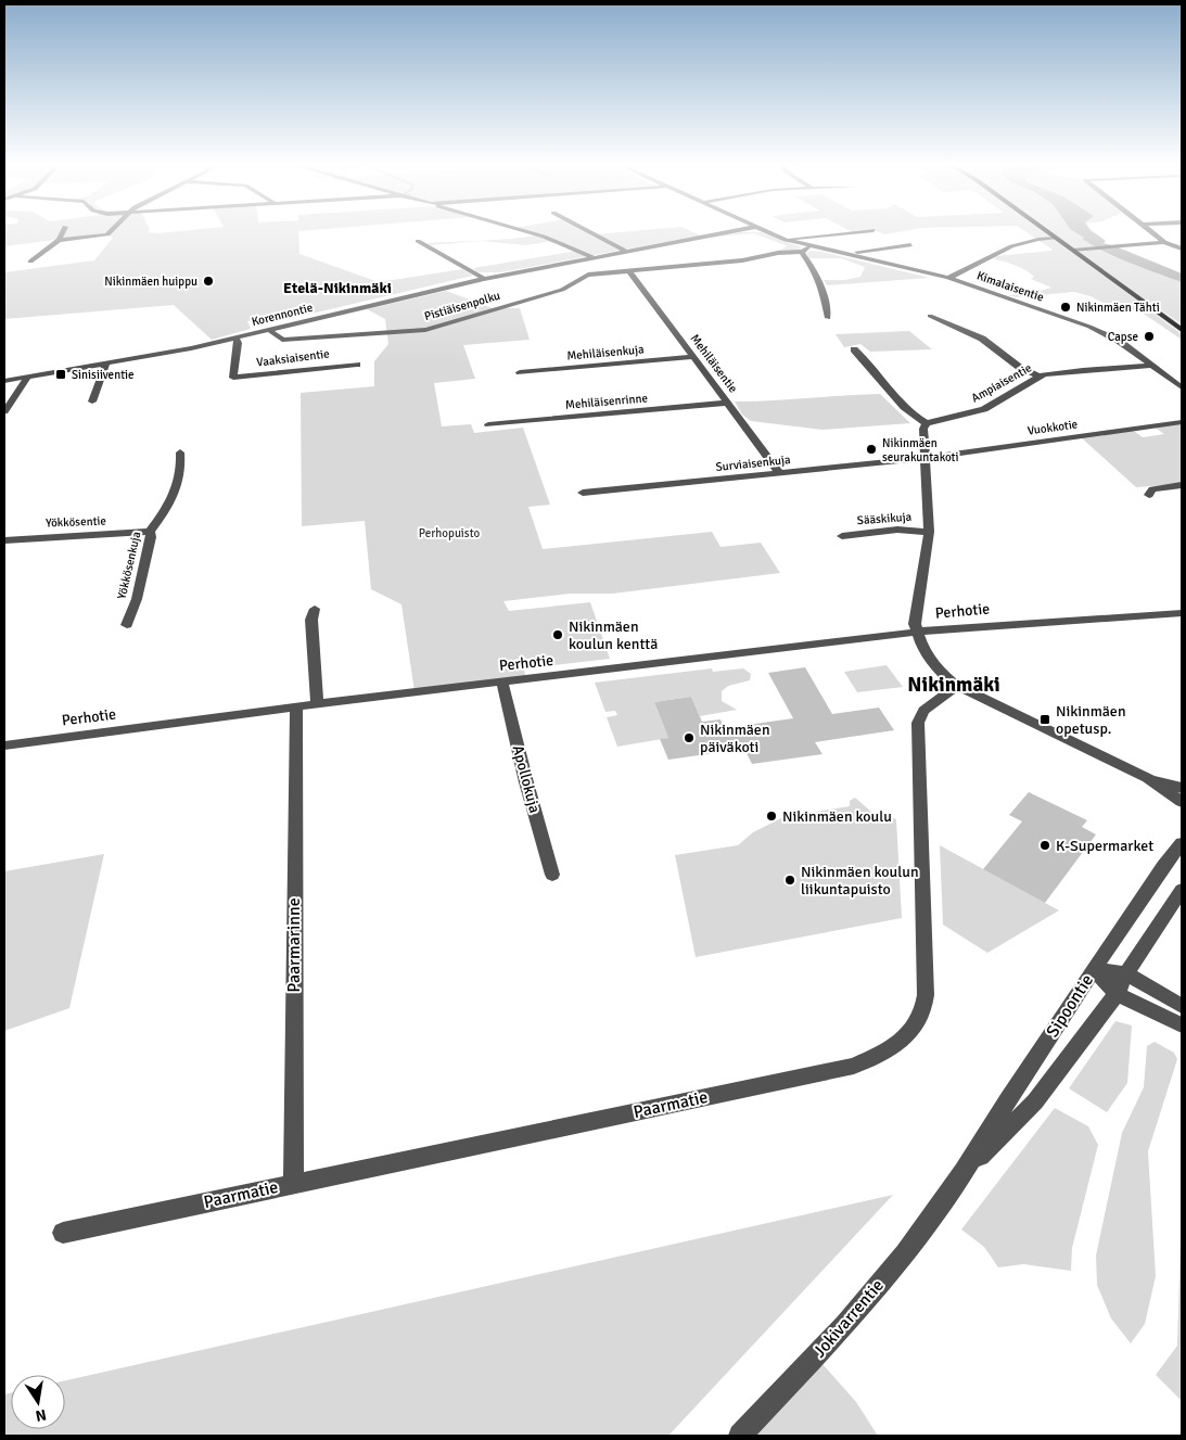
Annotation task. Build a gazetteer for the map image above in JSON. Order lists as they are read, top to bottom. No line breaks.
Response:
{"streets":{"street":["Kimalaisentie","Pistiäisenpolku","Korennontie","Mehiläisenkuja","Vaaksiaisentie","Mehiläisentie","Ampiaisentie","Mehiläisenrinne","Vuokkotie","Surviaisenkuja","Sääskikuja","Yökkösentie","Yökkösenkuja","Perhotie","Apollokuja","Paarmarinne","Sipoontie","Paarmatie","Jokivarrentie"]},"crossings":[["Kimalaisentie","Ampiaisentie"],["Pistiäisenpolku","Korennontie"],["Pistiäisenpolku","Mehiläisentie"],["Korennontie","Vaaksiaisentie"],["Mehiläisenkuja","Mehiläisentie"],["Mehiläisentie","Mehiläisenrinne"],["Mehiläisentie","Surviaisenkuja"],["Vuokkotie","Surviaisenkuja"],["Yökkösentie","Yökkösenkuja"],["Perhotie","Apollokuja"],["Perhotie","Paarmarinne"],["Paarmarinne","Paarmatie"],["Sipoontie","Jokivarrentie"]],"districts":["Etelä-Nikinmäki","Nikinmäki"],"parks":["Perhopuisto"],"places":{"other":["Nikinmäen huippu","Nikinmäen Tähti","Capse","Nikinmäen seurakuntakoti","Nikinmäen koulun kenttä","Nikinmäen päiväkoti","Nikinmäen koulu","K-Supermarket","Nikinmäen koulun liikuntapuisto"],"transit":["Sinisiiventie","Nikinmäen opetusp."]},"north":"bottom"}
